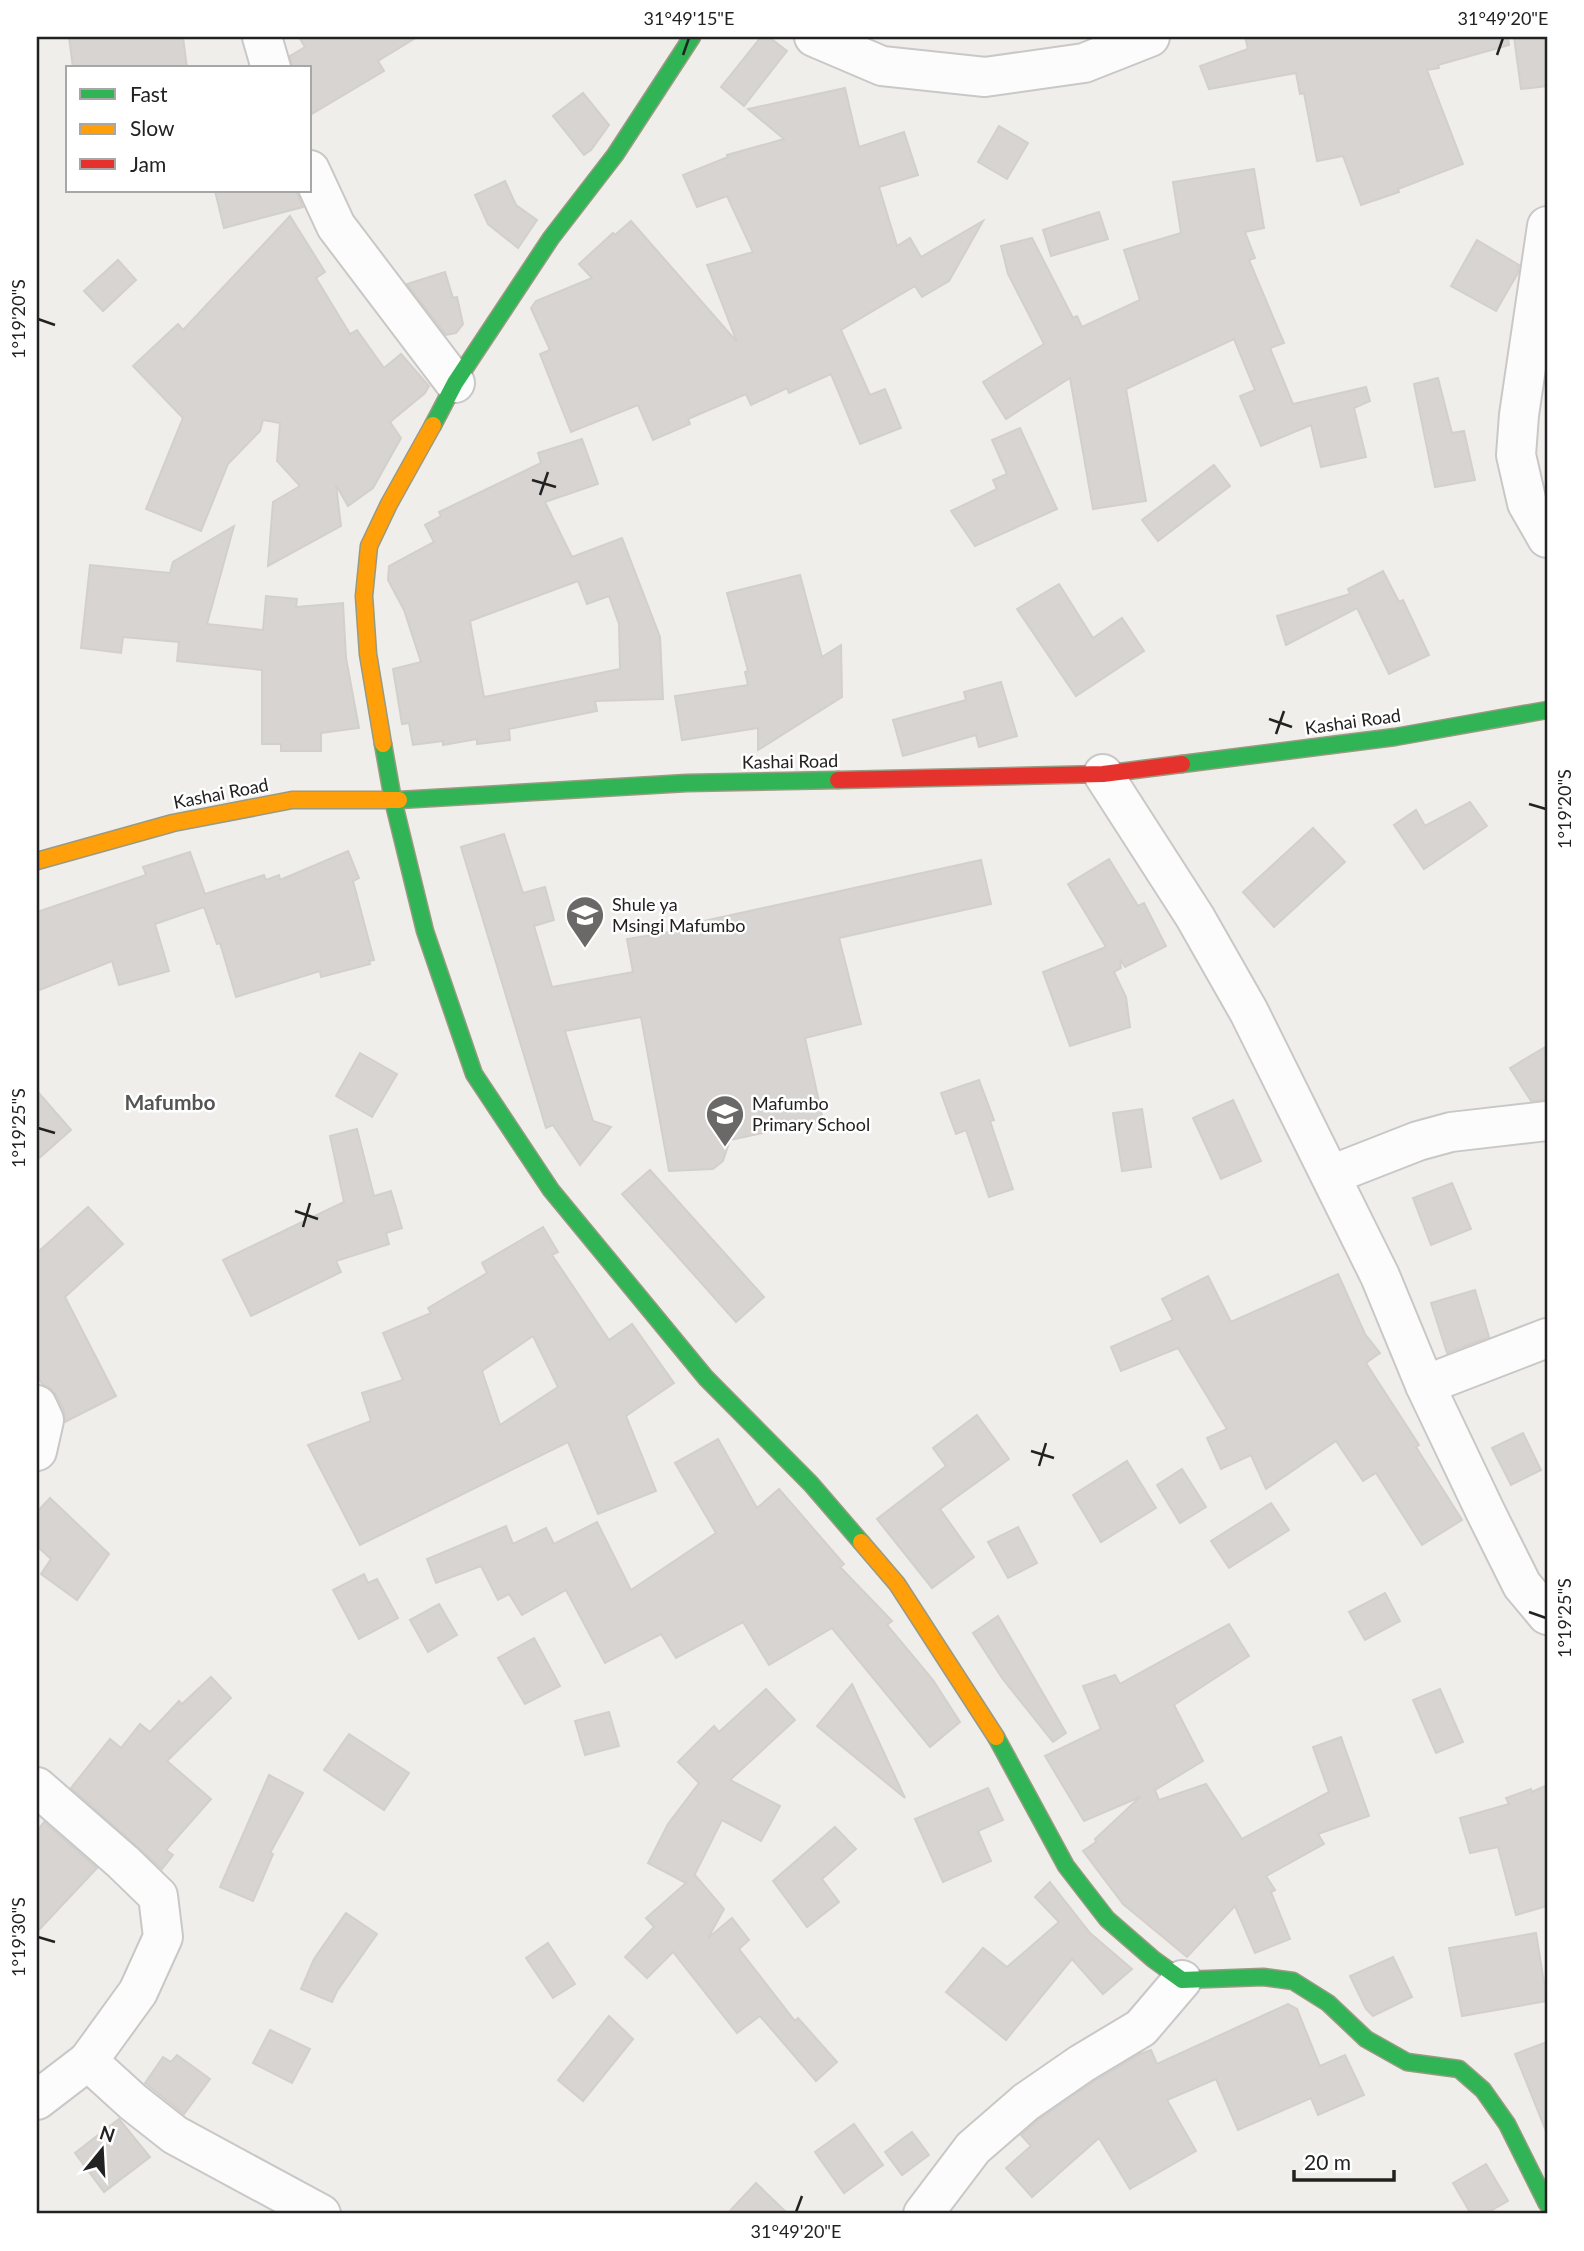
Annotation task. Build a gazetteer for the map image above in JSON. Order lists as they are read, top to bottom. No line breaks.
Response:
{"streets":{"street":["Kashai Road"]},"districts":["Mafumbo"],"places":{"school or university":["Shule ya Msingi Mafumbo","Mafumbo Primary School"]},"legend":["Fast","Slow","Jam"],"scale_bar":"20 m","north":"top","coordinates":["31°49'15\"E","31°49'20\"E","1°19'20\"S","1°19'25\"S","1°19'30\"S"]}
